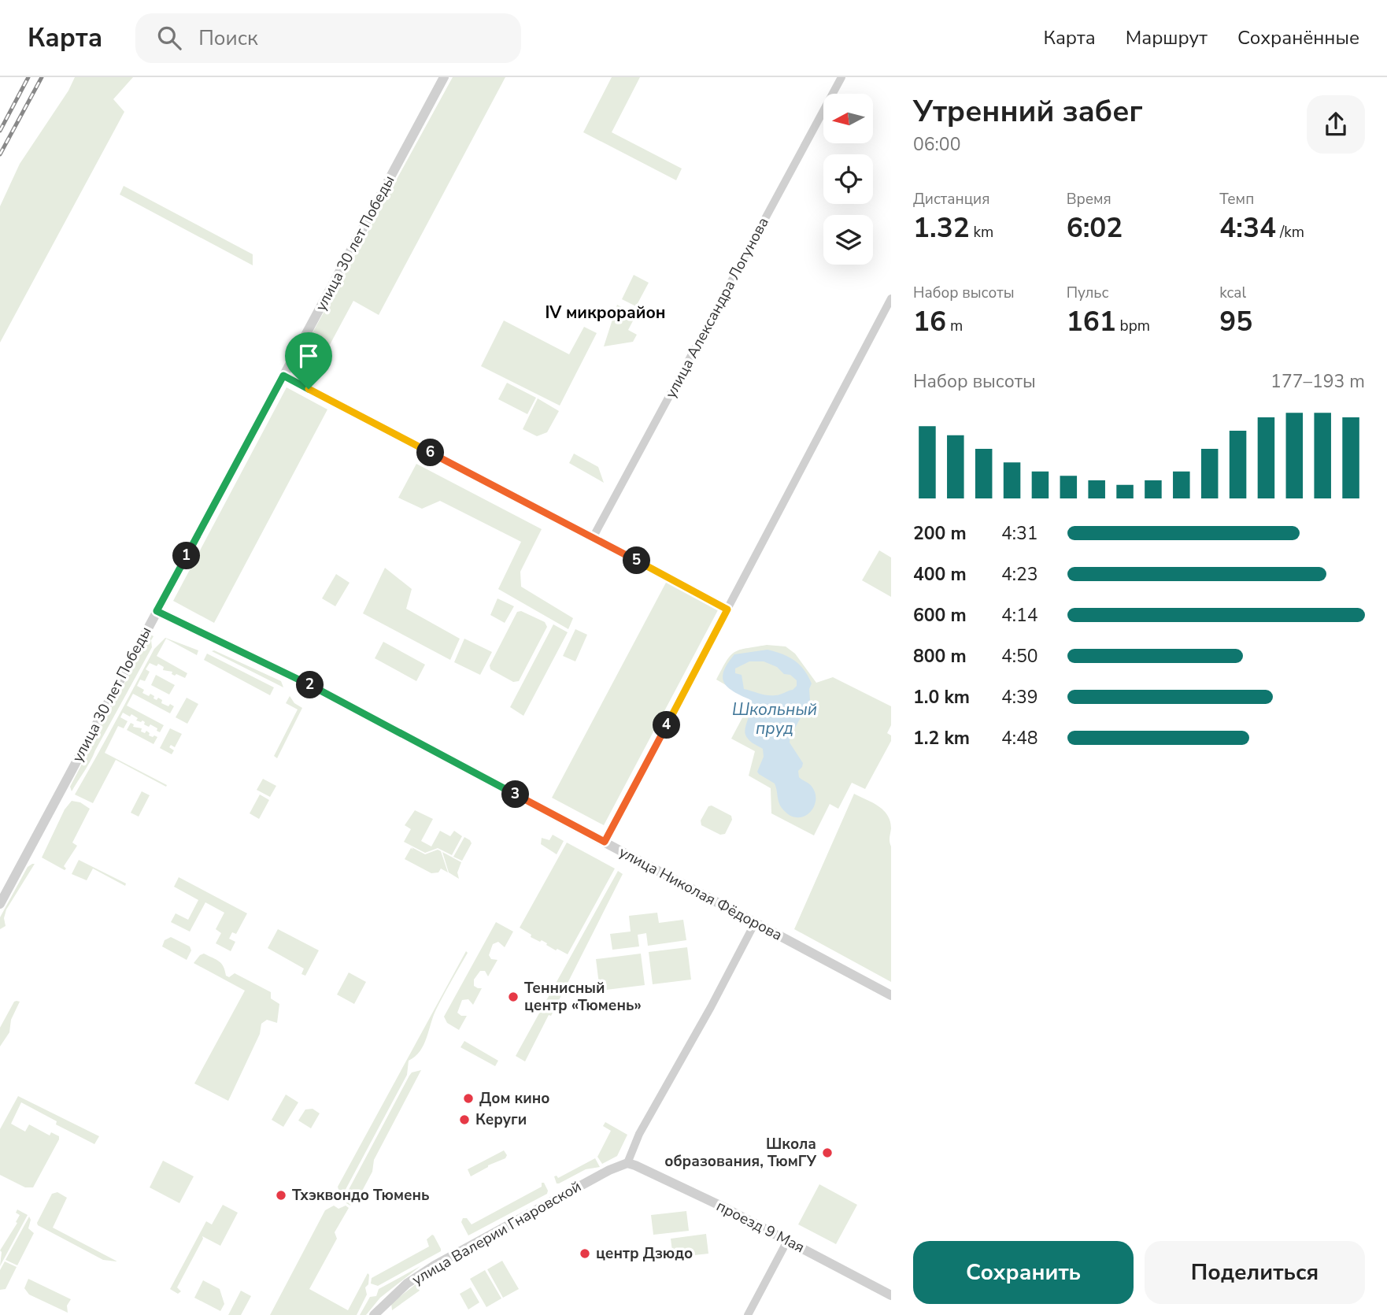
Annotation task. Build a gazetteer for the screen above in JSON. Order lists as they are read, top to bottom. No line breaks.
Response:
{"streets":{"street":["улица 30 лет Победы","улица Александра Логунова","улица Николая Фёдорова","проезд 9 Мая","улица Валерии Гнаровской"]},"crossings":[["улица 30 лет Победы","улица Николая Фёдорова"],["проезд 9 Мая","улица Валерии Гнаровской"]],"districts":["IV микрорайон"],"water":["Школьный пруд"],"places":["Теннисный центр «Тюмень»","Дом кино","Керуги","Школа образования, ТюмГУ","Тхэквондо Тюмень","центр Дзюдо"],"north":"left","page":{"header":"Карта","search":"Поиск","nav":["Карта","Маршрут","Сохранённые"],"heading":["Утренний забег","06:00"],"stats":[["Дистанция","1.32 km"],["Время","6:02"],["Темп","4:34 /km"],["Набор высоты","16 m"],["Пульс","161 bpm"],["kcal","95"]],"chart":["Набор высоты","177–193 m"],"pins":["6","1","5","2","4","3"],"list":[{"name":"200 m","note":"4:31"},{"name":"400 m","note":"4:23"},{"name":"600 m","note":"4:14"},{"name":"800 m","note":"4:50"},{"name":"1.0 km","note":"4:39"},{"name":"1.2 km","note":"4:48"}],"buttons":["Сохранить","Поделиться"]}}
